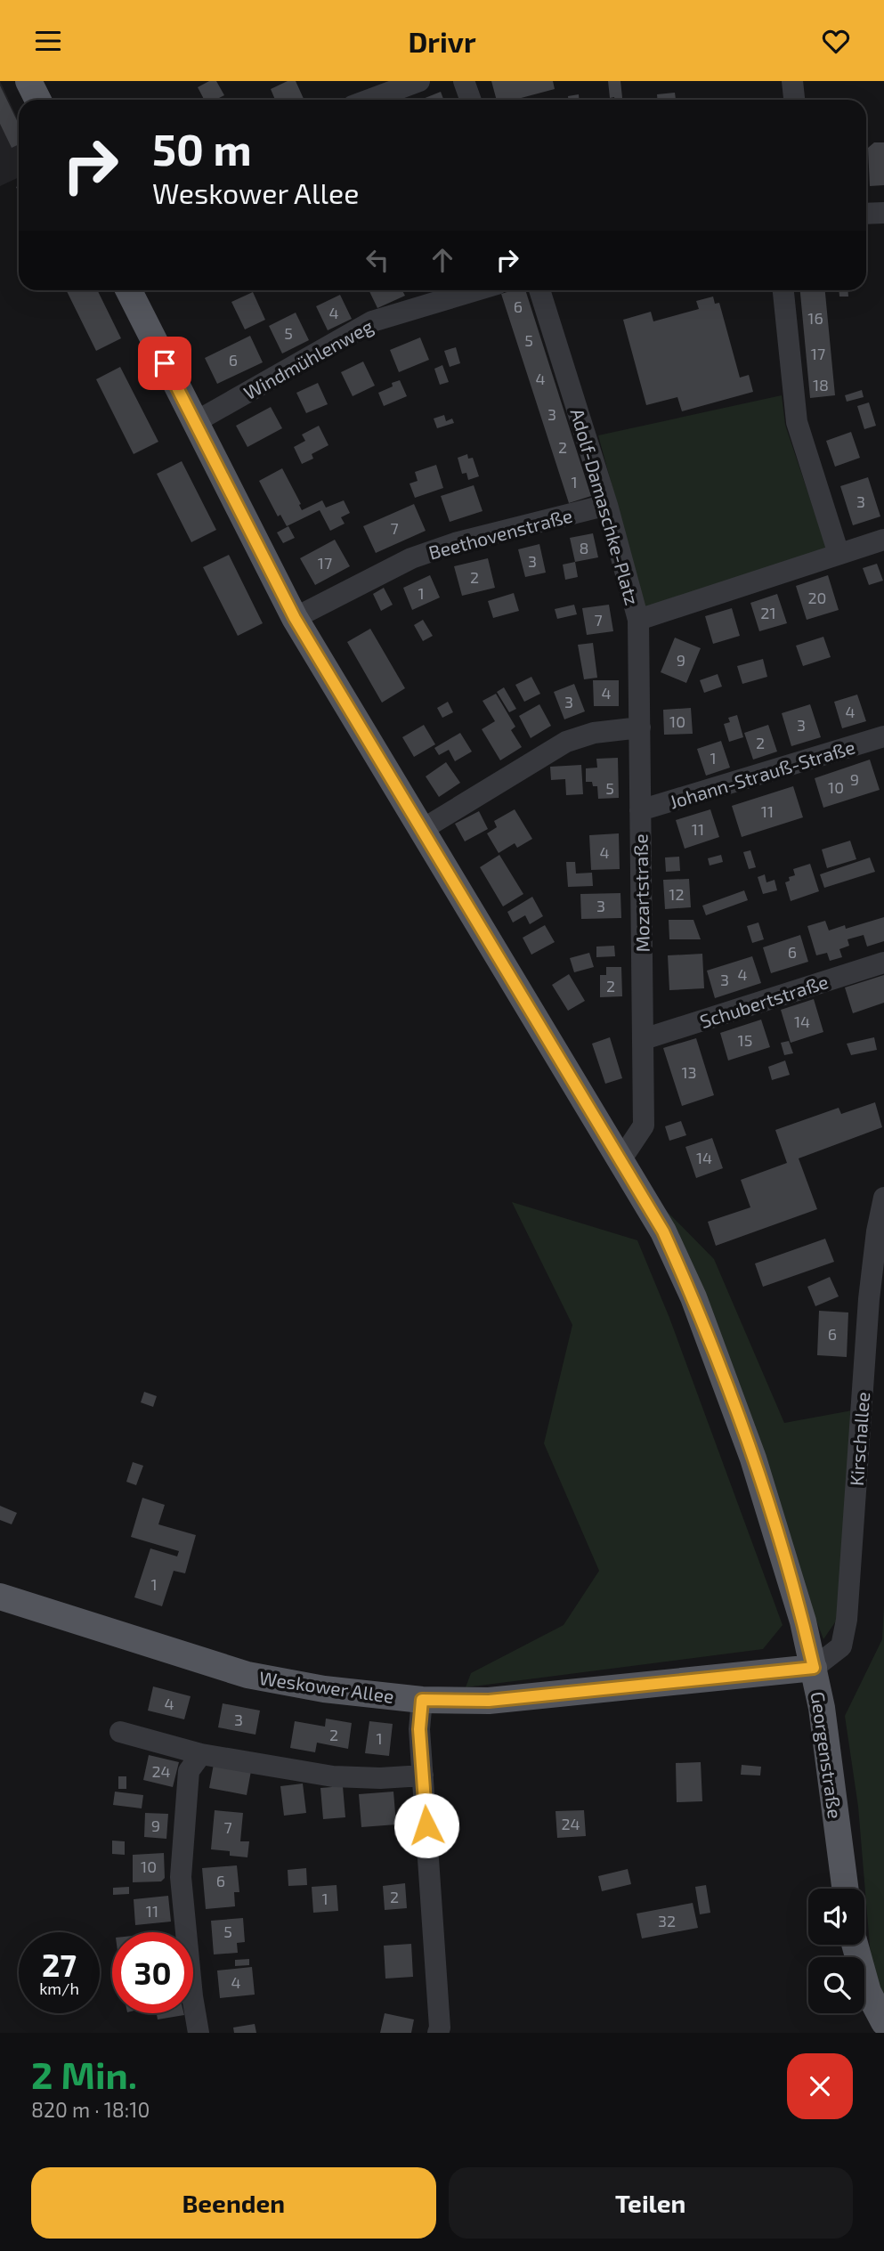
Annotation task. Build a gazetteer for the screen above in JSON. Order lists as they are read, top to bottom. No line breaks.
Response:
{"streets":{"main road":["Weskower Allee","Georgenstraße"],"street":["Windmühlenweg","Adolf-Damaschke-Platz","Beethovenstraße","Johann-Strauß-Straße","Mozartstraße","Schubertstraße","Kirschallee"]},"crossings":[["Windmühlenweg","Georgenstraße"],["Adolf-Damaschke-Platz","Beethovenstraße"],["Adolf-Damaschke-Platz","Mozartstraße"],["Beethovenstraße","Georgenstraße"],["Johann-Strauß-Straße","Mozartstraße"],["Mozartstraße","Schubertstraße"],["Mozartstraße","Georgenstraße"],["Kirschallee","Weskower Allee"],["Kirschallee","Georgenstraße"],["Weskower Allee","Georgenstraße"]],"house_numbers":["6","4","16","5","5","17","6","4","18","3","2","1","3","7","8","3","17","2","1","20","21","7","9","4","3","4","10","3","2","1","9","10","5","11","11","4","12","3","6","4","3","2","14","15","13","14","6","1","4","3","2","1","24","24","9","7","10","6","2","1","11","32","5","4"],"page":{"header":"Drivr","turn":["50 m","Weskower Allee"],"speed":"27 km/h","limit":"30","heading":["2 Min.","820 m · 18:10"],"buttons":["Beenden","Teilen"]}}
